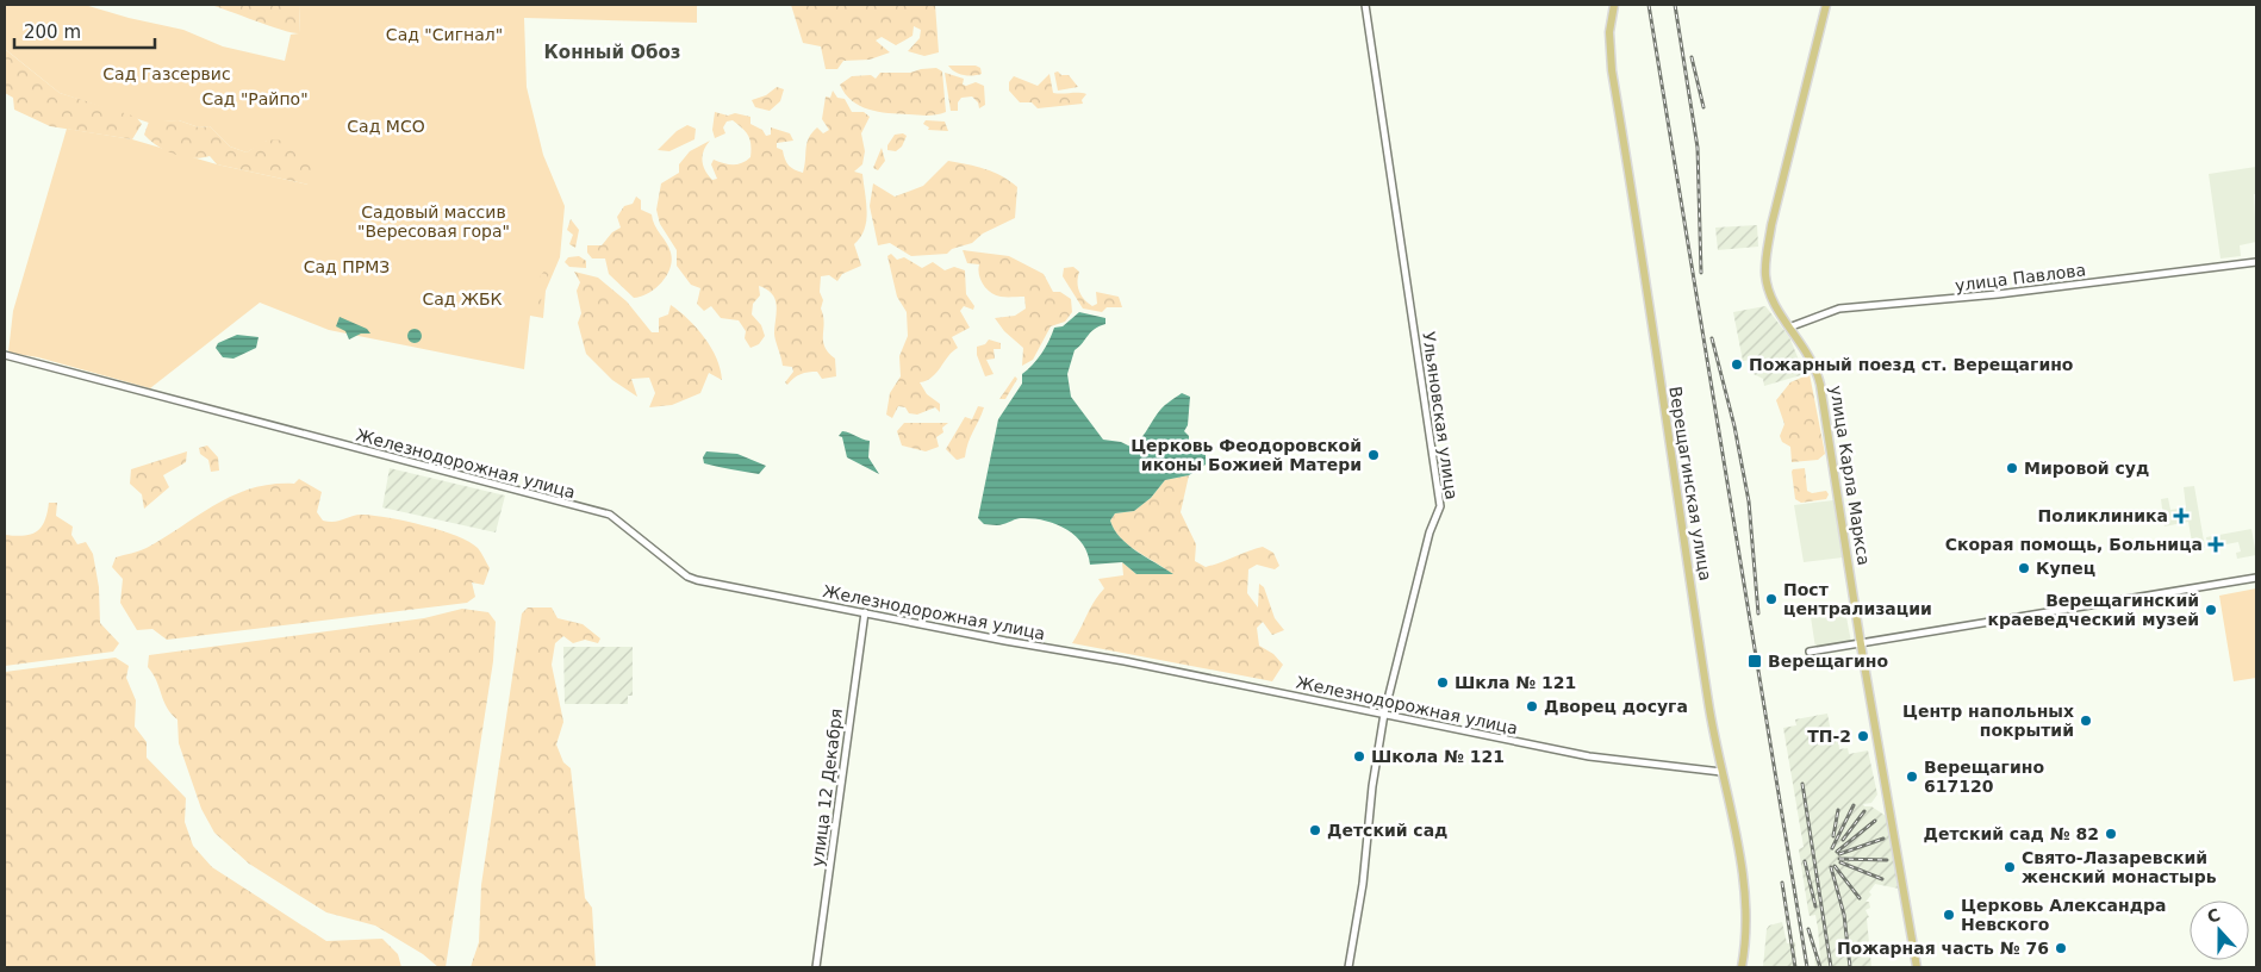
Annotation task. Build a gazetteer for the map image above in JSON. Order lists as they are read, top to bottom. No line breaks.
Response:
{"streets":{"main road":["улица Карла Маркса","Верещагинская улица"],"street":["улица Павлова","Ульяновская улица","Железнодорожная улица","улица 12 Декабря"]},"crossings":[["улица Павлова","улица Карла Маркса"],["Ульяновская улица","Железнодорожная улица"],["Железнодорожная улица","Верещагинская улица"],["Железнодорожная улица","улица 12 Декабря"]],"districts":["Конный Обоз"],"parks":["Сад \"Сигнал\"","Сад Газсервис","Сад \"Райпо\"","Сад МСО","Садовый массив \"Вересовая гора\"","Сад ПРМЗ","Сад ЖБК"],"places":{"other":["Пожарный поезд ст. Верещагино","Церковь Феодоровской иконы Божией Матери","Мировой суд","Купец","Пост централизации","Верещагинский краеведческий музей","Шкла № 121","Дворец досуга","Центр напольных покрытий","ТП-2","Школа № 121","Верещагино 617120","Детский сад","Детский сад № 82","Свято-Лазаревский женский монастырь","Церковь Александра Невского","Пожарная часть № 76"],"health":["Поликлиника","Скорая помощь, Больница"],"transit":["Верещагино"]},"scale_bar":"200 m","north":"top"}
